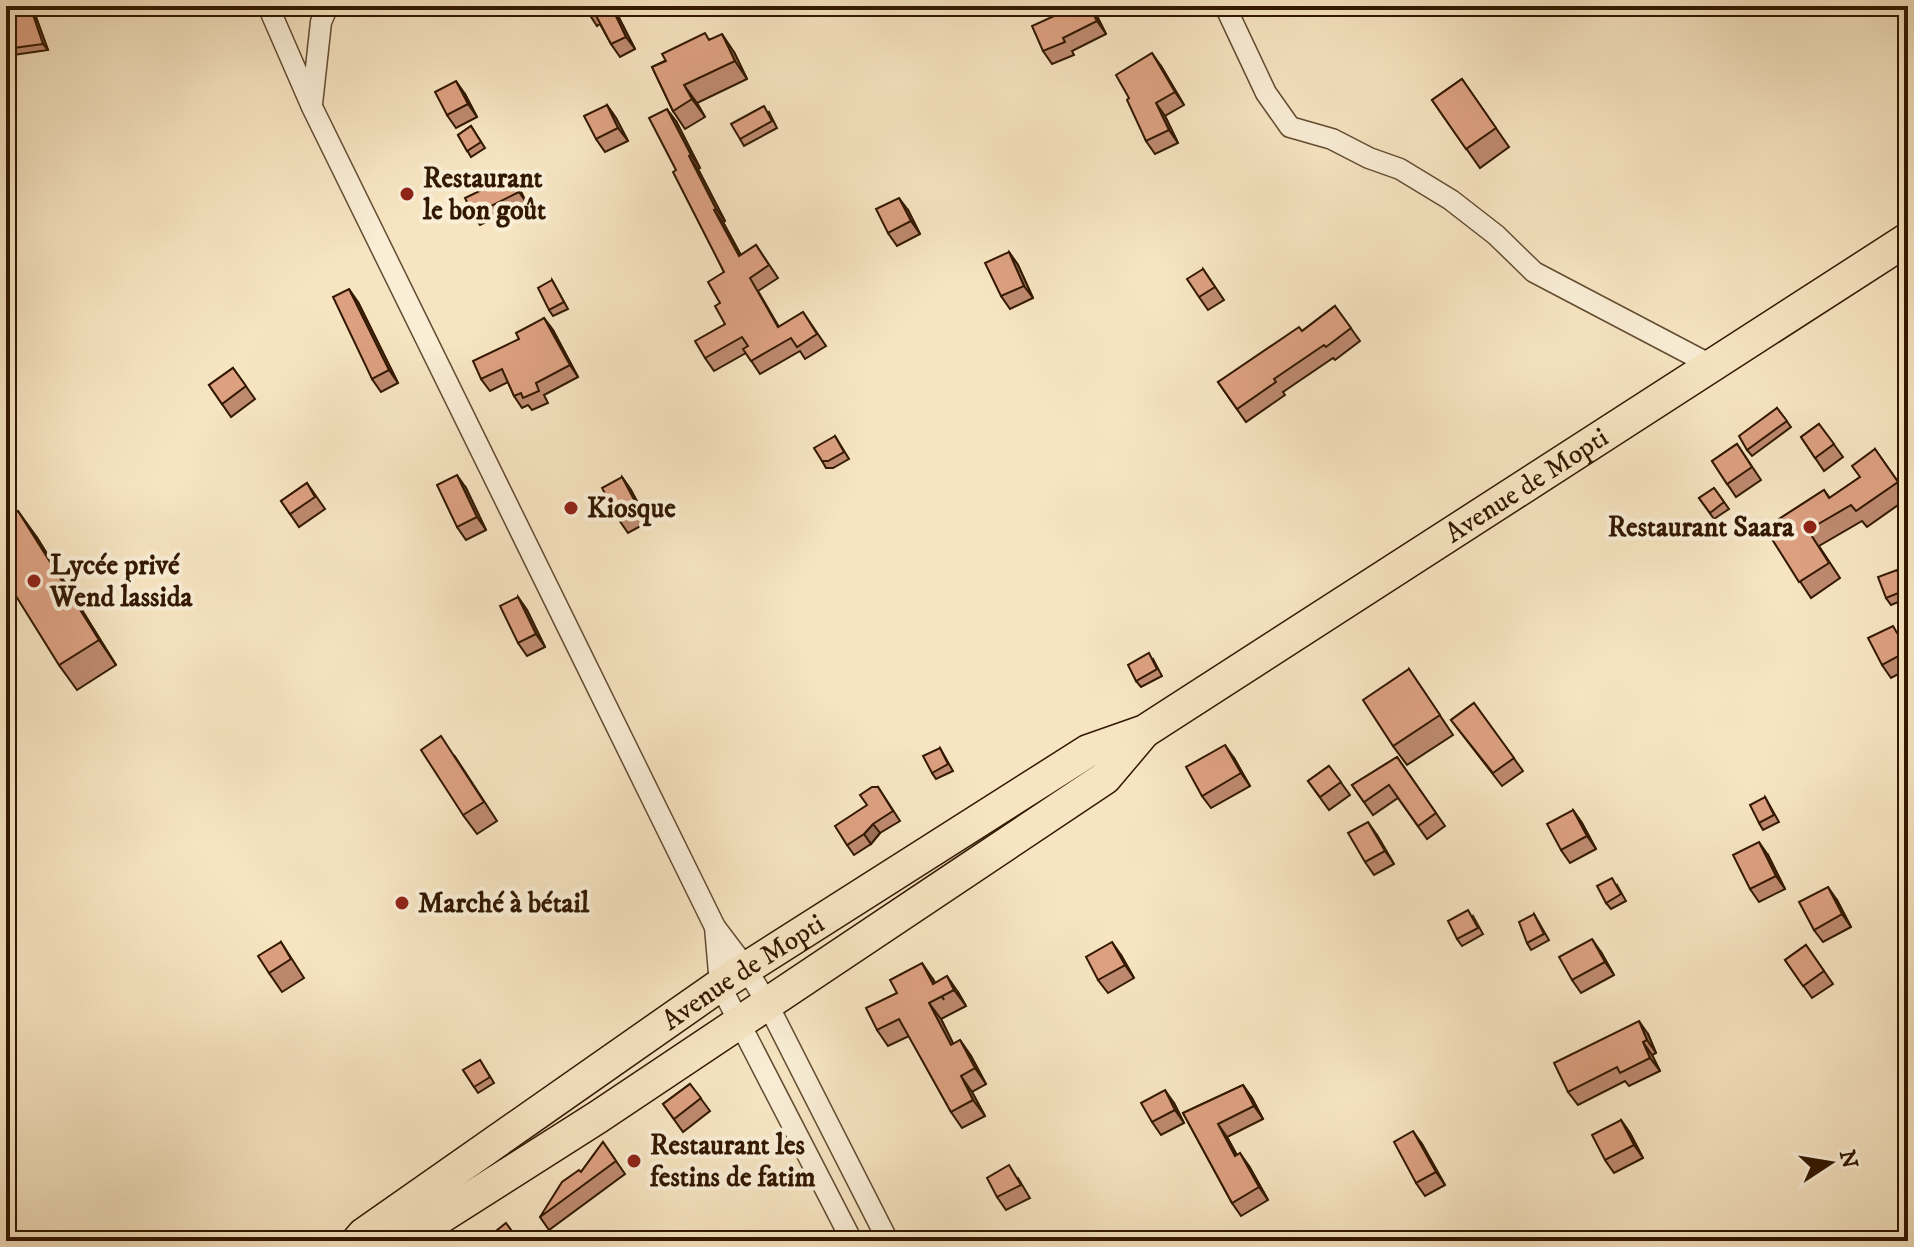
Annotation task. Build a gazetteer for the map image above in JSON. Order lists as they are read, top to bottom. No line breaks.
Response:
{"streets":{"main road":["Avenue de Mopti"]},"places":["Restaurant le bon goût","Kiosque","Restaurant Saara","Lycée privé Wend lassida","Marché à bétail","Restaurant les festins de fatim"],"north":"right"}
